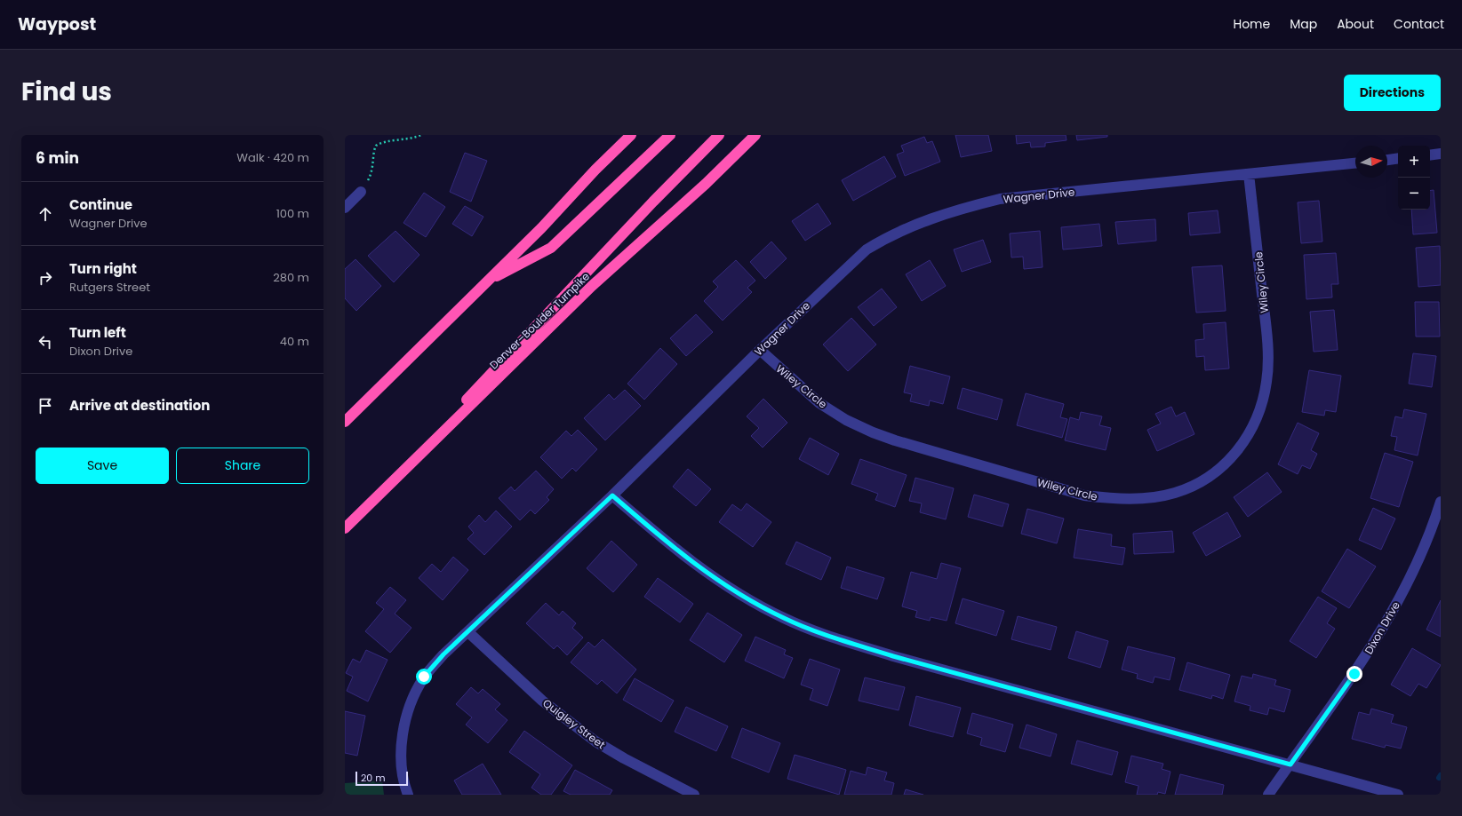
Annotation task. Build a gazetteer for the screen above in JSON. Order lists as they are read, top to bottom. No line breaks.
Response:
{"streets":{"highway":["Denver–Boulder Turnpike"],"street":["Wagner Drive","Wiley Circle","Dixon Drive","Quigley Street"]},"crossings":[["Wagner Drive","Wiley Circle"],["Wagner Drive","Quigley Street"]],"scale_bar":"20 m","north":"right","page":{"header":"Waypost","nav":["Home","Map","About","Contact"],"title":"Find us","buttons":["Directions",["Save","Share"]],"heading":["6 min","Walk · 420 m"],"map_buttons":["+","−"],"list":[["Continue","Wagner Drive","100 m"],["Turn right","Rutgers Street","280 m"],["Turn left","Dixon Drive","40 m"],"Arrive at destination"],"scale":"20 m"}}
